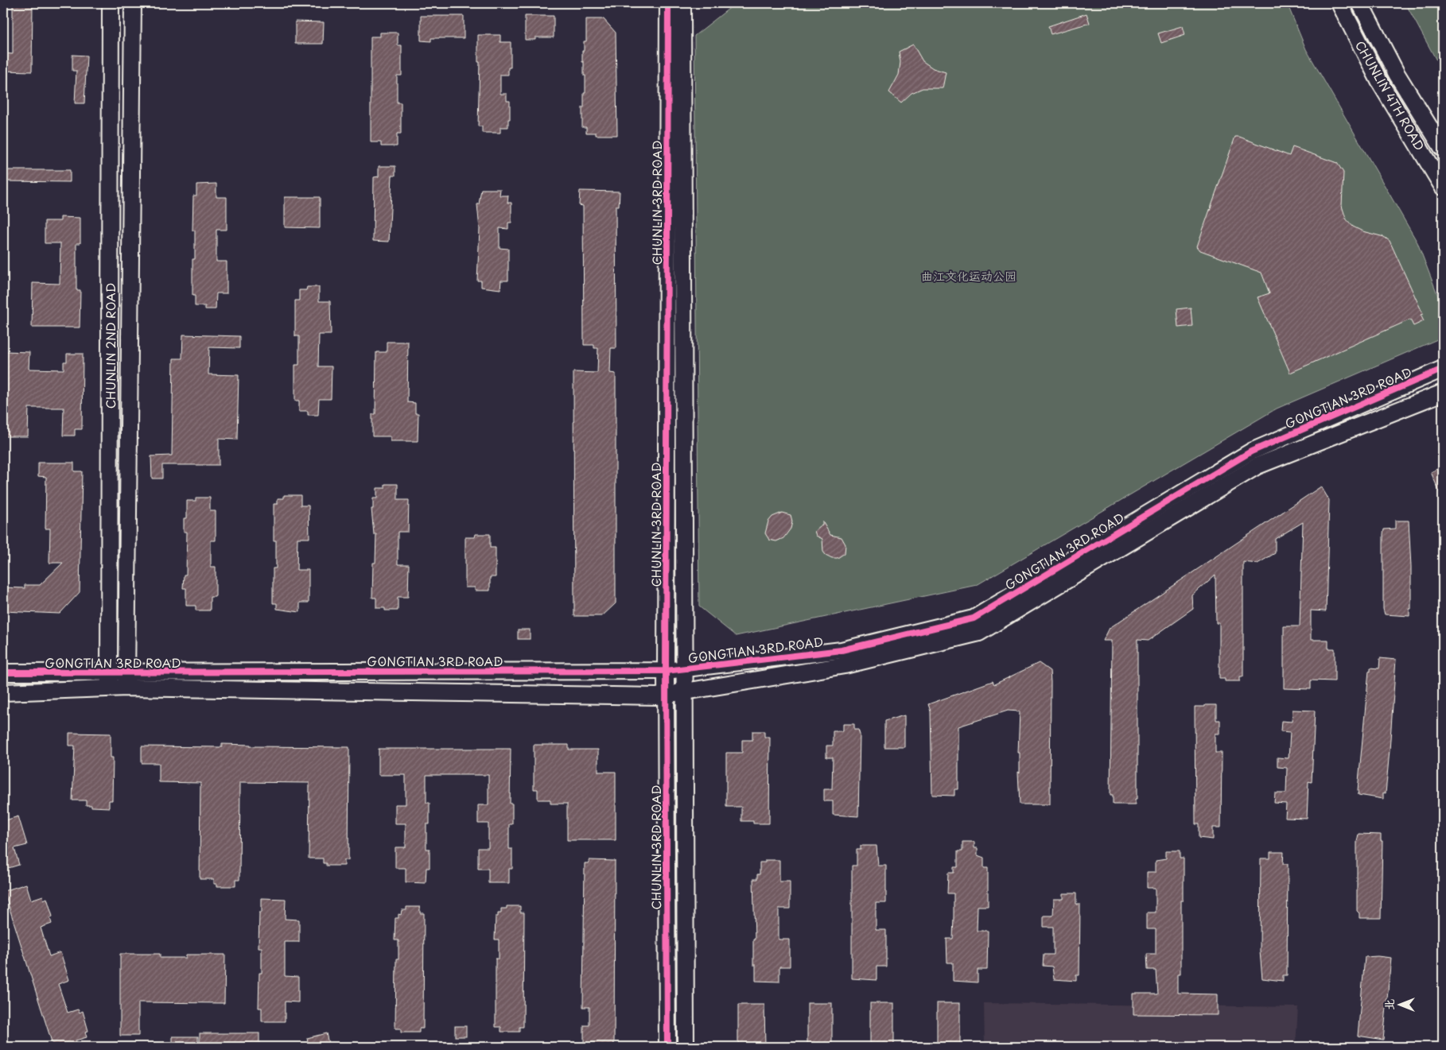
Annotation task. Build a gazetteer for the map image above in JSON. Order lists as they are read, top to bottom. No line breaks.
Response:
{"streets":{"street":["CHUNLIN 4TH ROAD","CHUNLIN 3RD ROAD","CHUNLIN 2ND ROAD","GONGTIAN 3RD ROAD"]},"crossings":[["CHUNLIN 3RD ROAD","GONGTIAN 3RD ROAD"],["CHUNLIN 2ND ROAD","GONGTIAN 3RD ROAD"]],"parks":["曲江文化运动公园"],"north":"left"}
